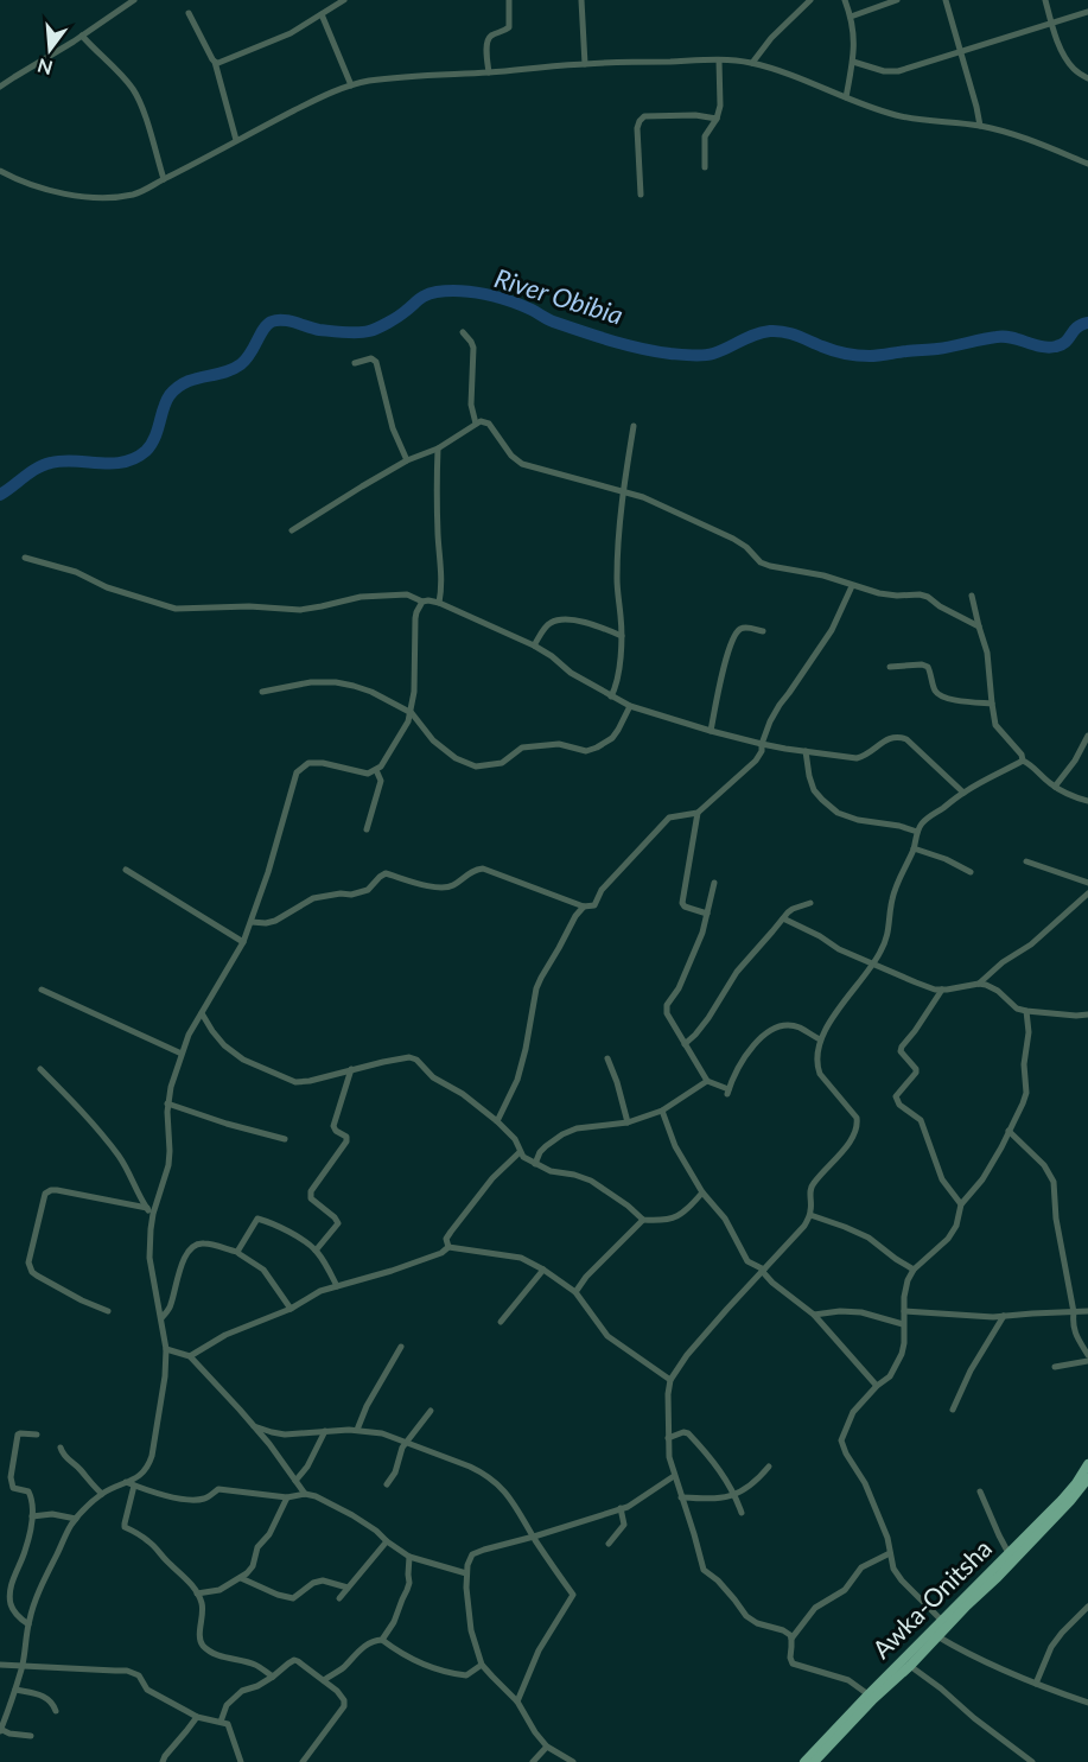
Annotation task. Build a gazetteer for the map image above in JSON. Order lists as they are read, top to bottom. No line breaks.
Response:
{"streets":{"main road":["Awka-Onitsha"]},"water":["River Obibia"],"north":"bottom"}
